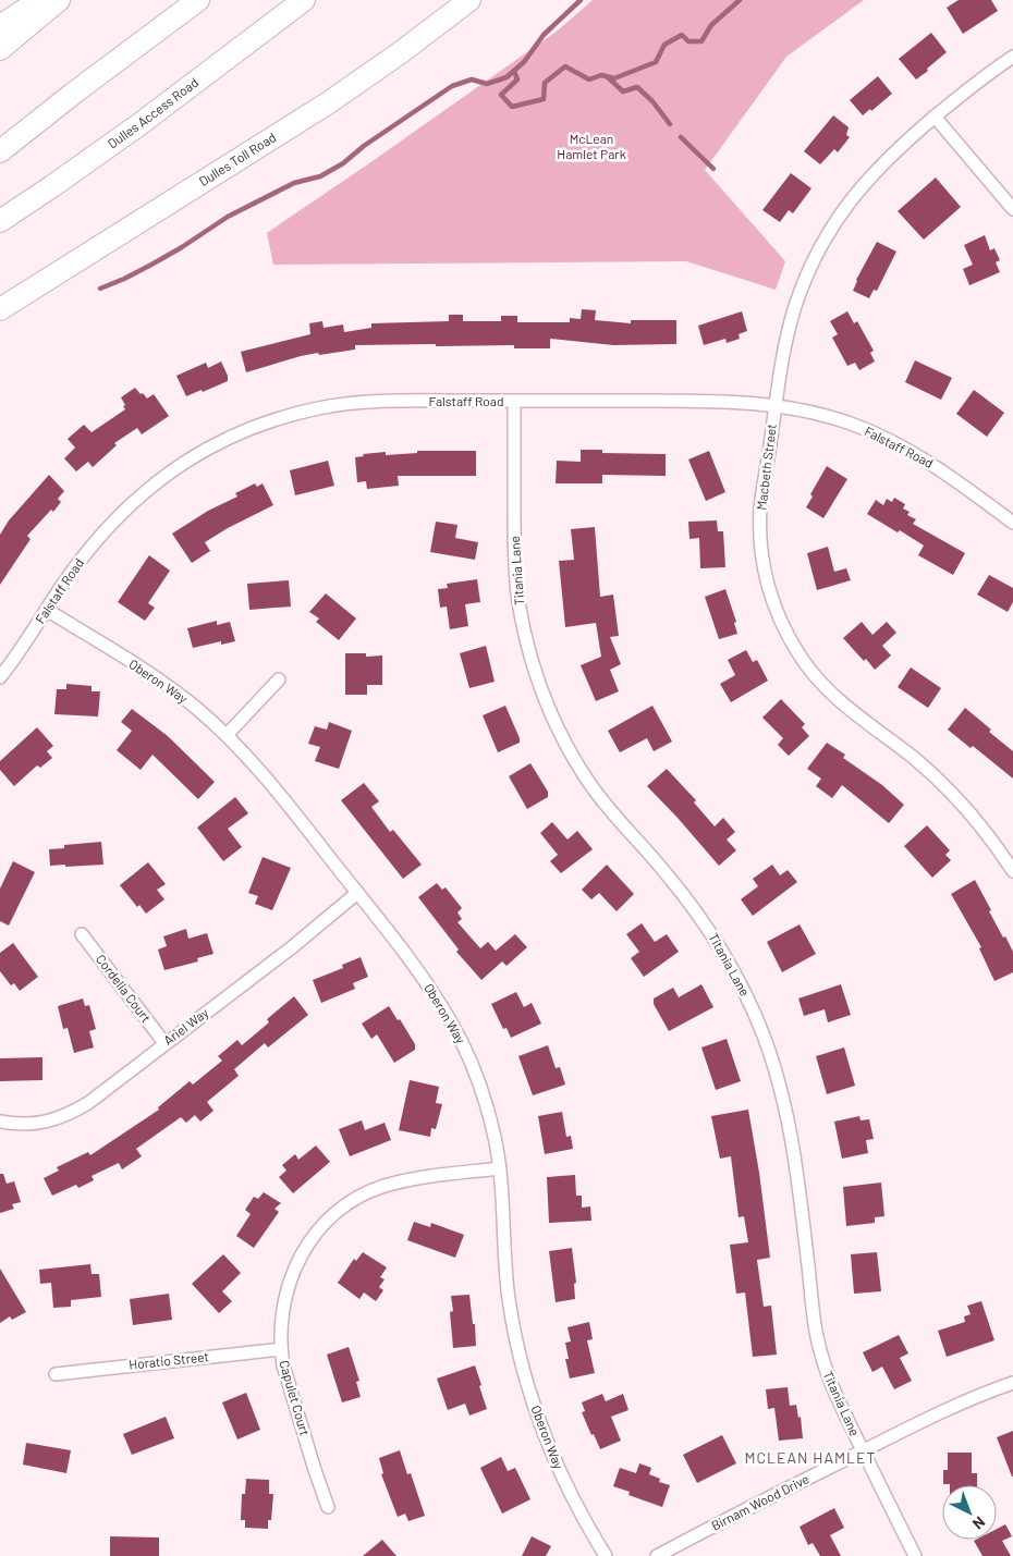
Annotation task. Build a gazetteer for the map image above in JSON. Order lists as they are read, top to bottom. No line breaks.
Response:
{"streets":{"highway":["Dulles Access Road","Dulles Toll Road"],"street":["Falstaff Road","Macbeth Street","Titania Lane","Oberon Way","Cordelia Court","Ariel Way","Horatio Street","Capulet Court","Birnam Wood Drive"]},"crossings":[["Falstaff Road","Macbeth Street"],["Falstaff Road","Titania Lane"],["Falstaff Road","Oberon Way"],["Titania Lane","Birnam Wood Drive"],["Oberon Way","Ariel Way"],["Oberon Way","Capulet Court"],["Cordelia Court","Ariel Way"],["Horatio Street","Capulet Court"]],"districts":["MCLEAN HAMLET"],"parks":["McLean Hamlet Park"],"north":"bottom right"}
